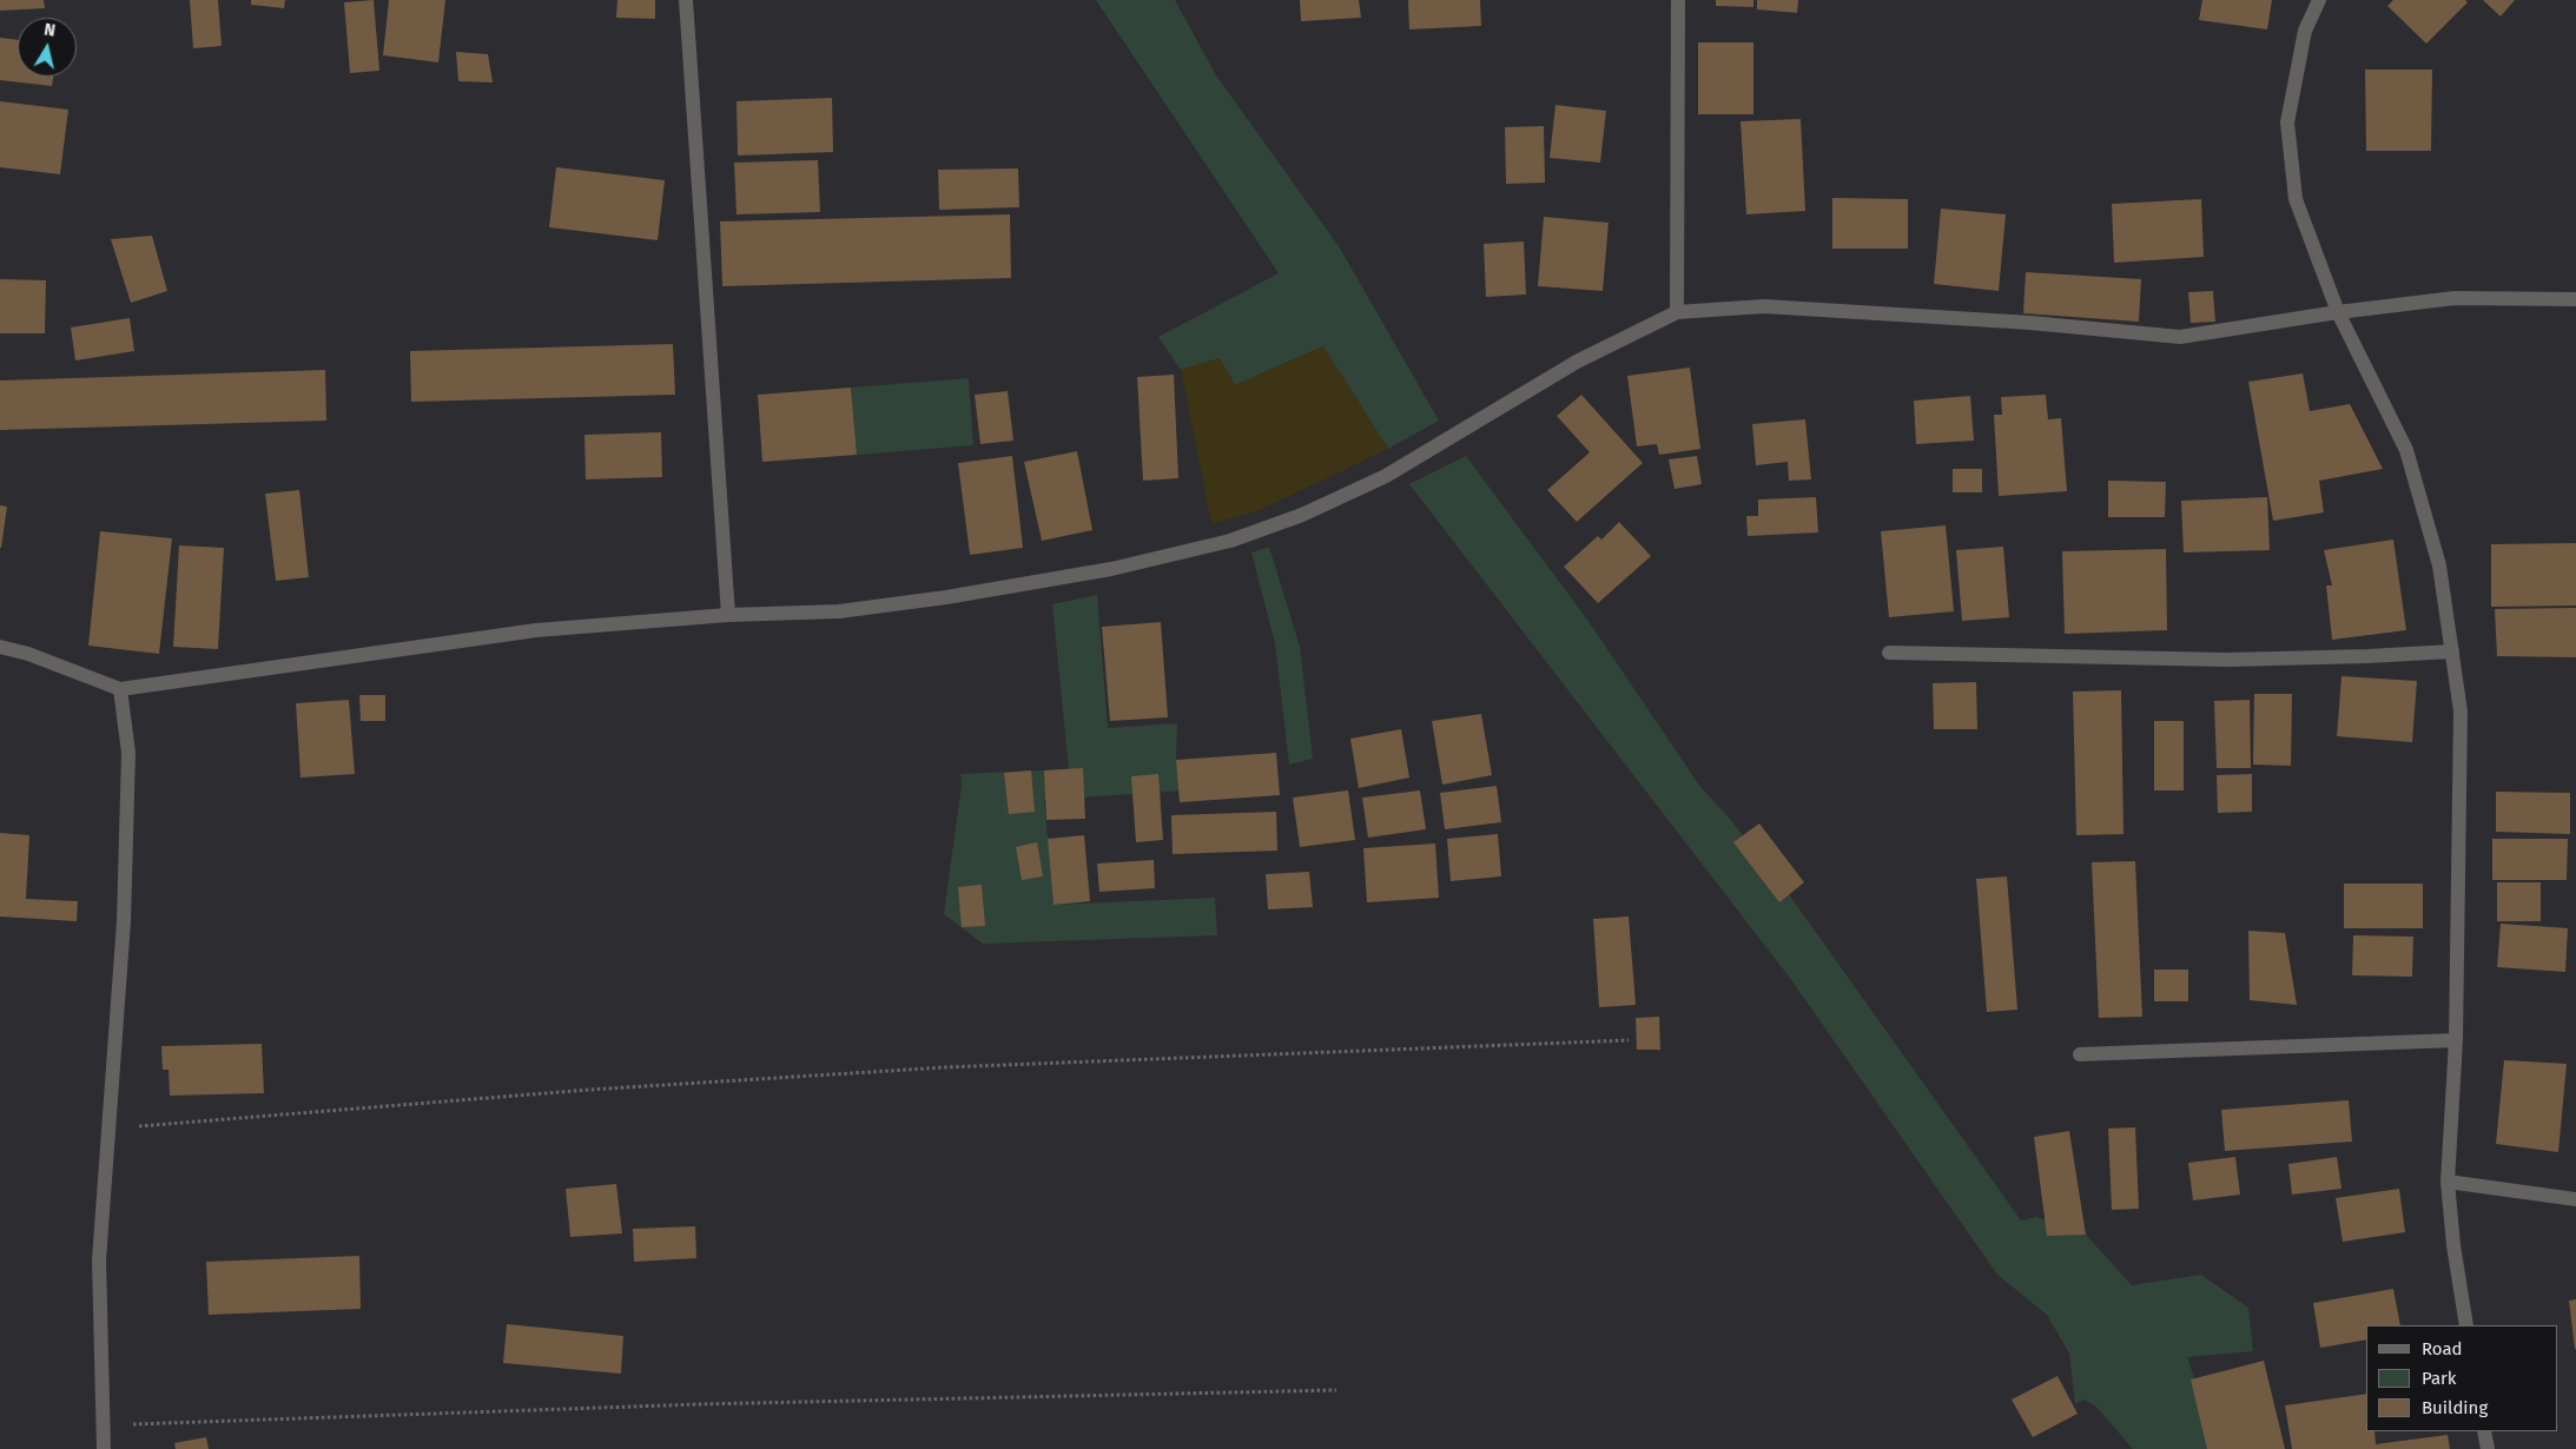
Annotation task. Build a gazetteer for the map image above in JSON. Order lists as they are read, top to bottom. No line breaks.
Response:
{"legend":["Road","Park","Building"],"north":"top"}
